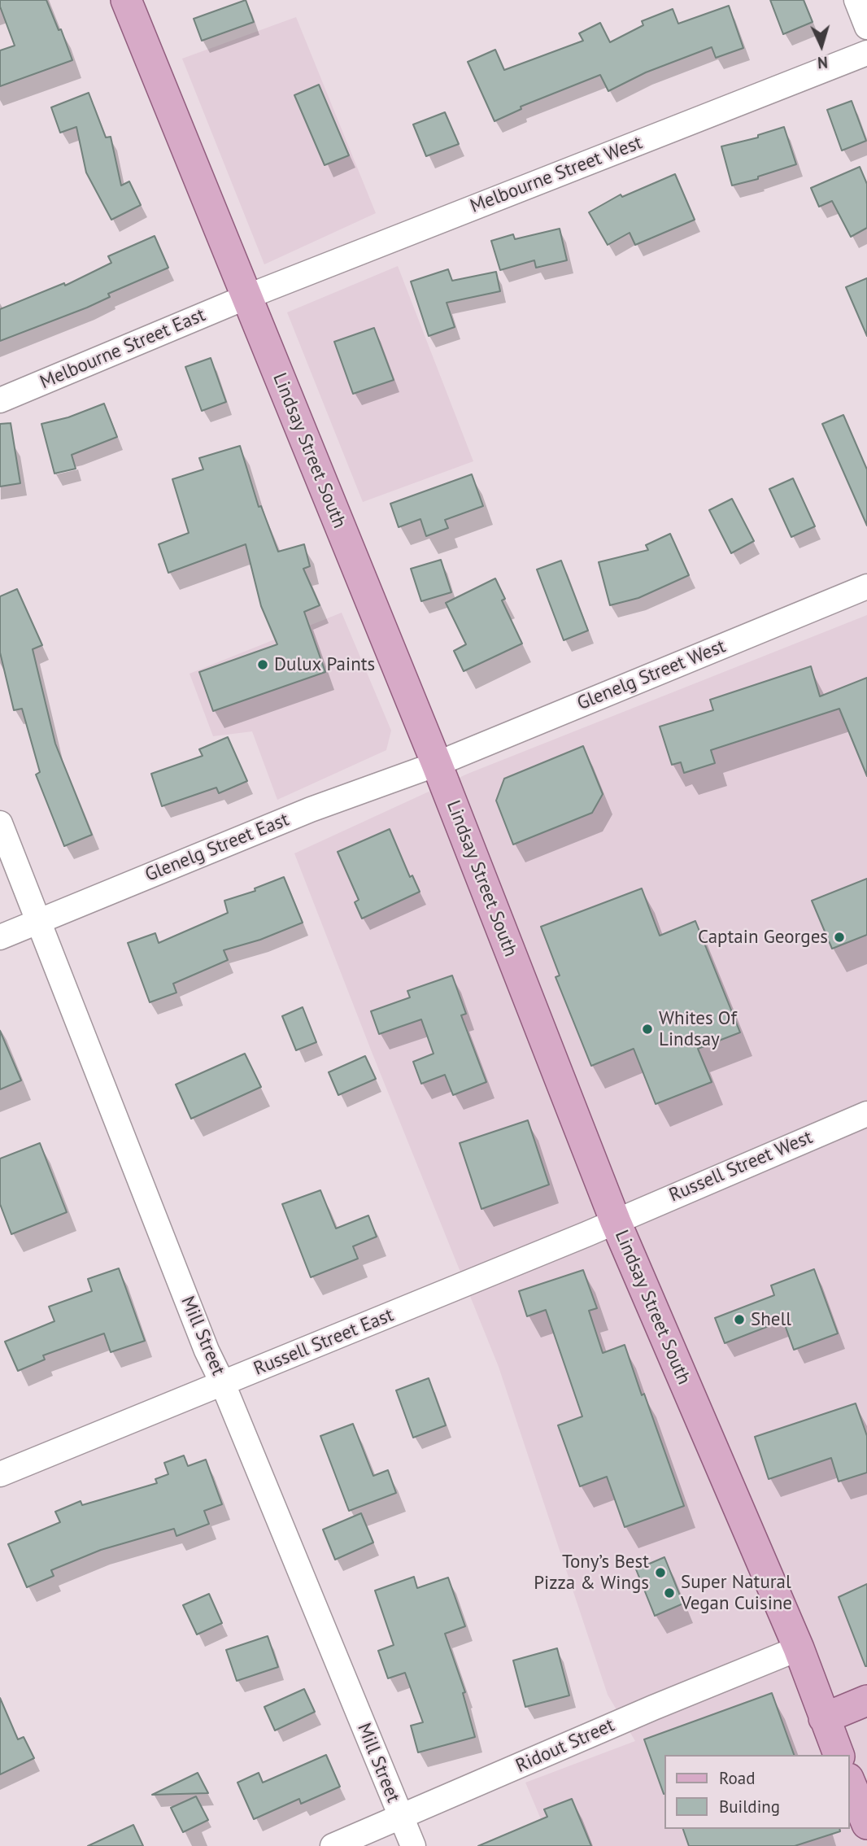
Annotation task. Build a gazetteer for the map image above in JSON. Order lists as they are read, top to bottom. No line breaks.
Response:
{"streets":{"main road":["Lindsay Street South"],"street":["Melbourne Street West","Melbourne Street East","Glenelg Street West","Glenelg Street East","Russell Street West","Mill Street","Russell Street East","Ridout Street"]},"crossings":[["Melbourne Street West","Melbourne Street East"],["Melbourne Street West","Lindsay Street South"],["Melbourne Street East","Lindsay Street South"],["Lindsay Street South","Glenelg Street West"],["Lindsay Street South","Glenelg Street East"],["Lindsay Street South","Russell Street West"],["Lindsay Street South","Russell Street East"],["Lindsay Street South","Ridout Street"],["Glenelg Street West","Glenelg Street East"],["Glenelg Street East","Mill Street"],["Russell Street West","Russell Street East"],["Mill Street","Russell Street East"],["Mill Street","Ridout Street"]],"places":["Dulux Paints","Captain Georges","Whites Of Lindsay","Shell","Tony’s Best Pizza & Wings","Super Natural Vegan Cuisine"],"legend":["Road","Building"],"north":"bottom"}
